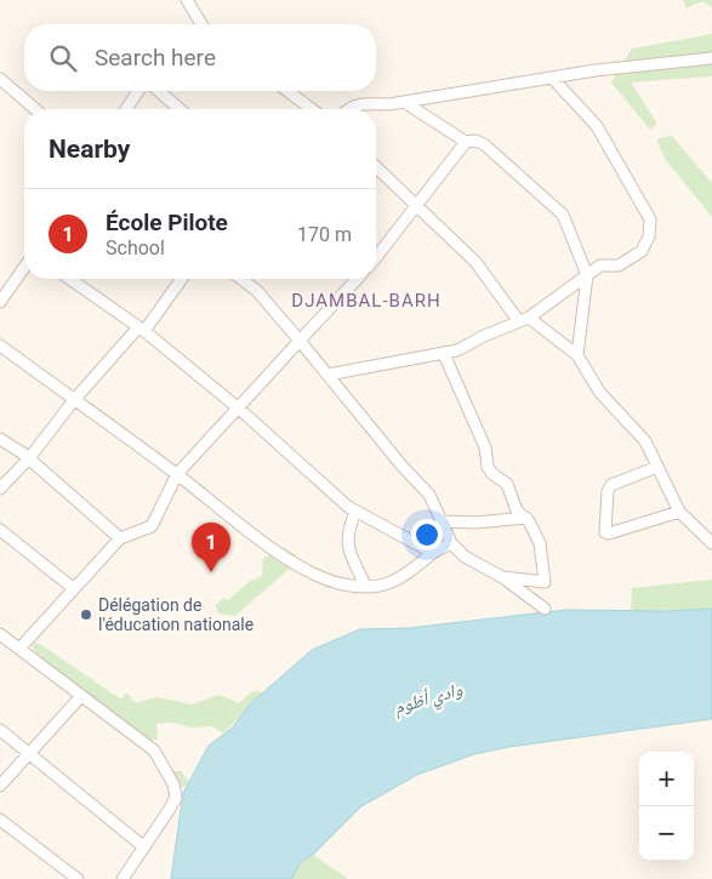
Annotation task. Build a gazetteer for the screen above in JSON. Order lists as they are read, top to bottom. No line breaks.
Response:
{"districts":["DJAMBAL-BARH"],"water":["وادي أظوم"],"places":["Délégation de l'éducation nationale"],"page":{"search":"Search here","heading":"Nearby","list":[{"mark":"1","name":"École Pilote","note":"School","value":"170 m"}],"pins":"1","map_buttons":["+","−"]}}
